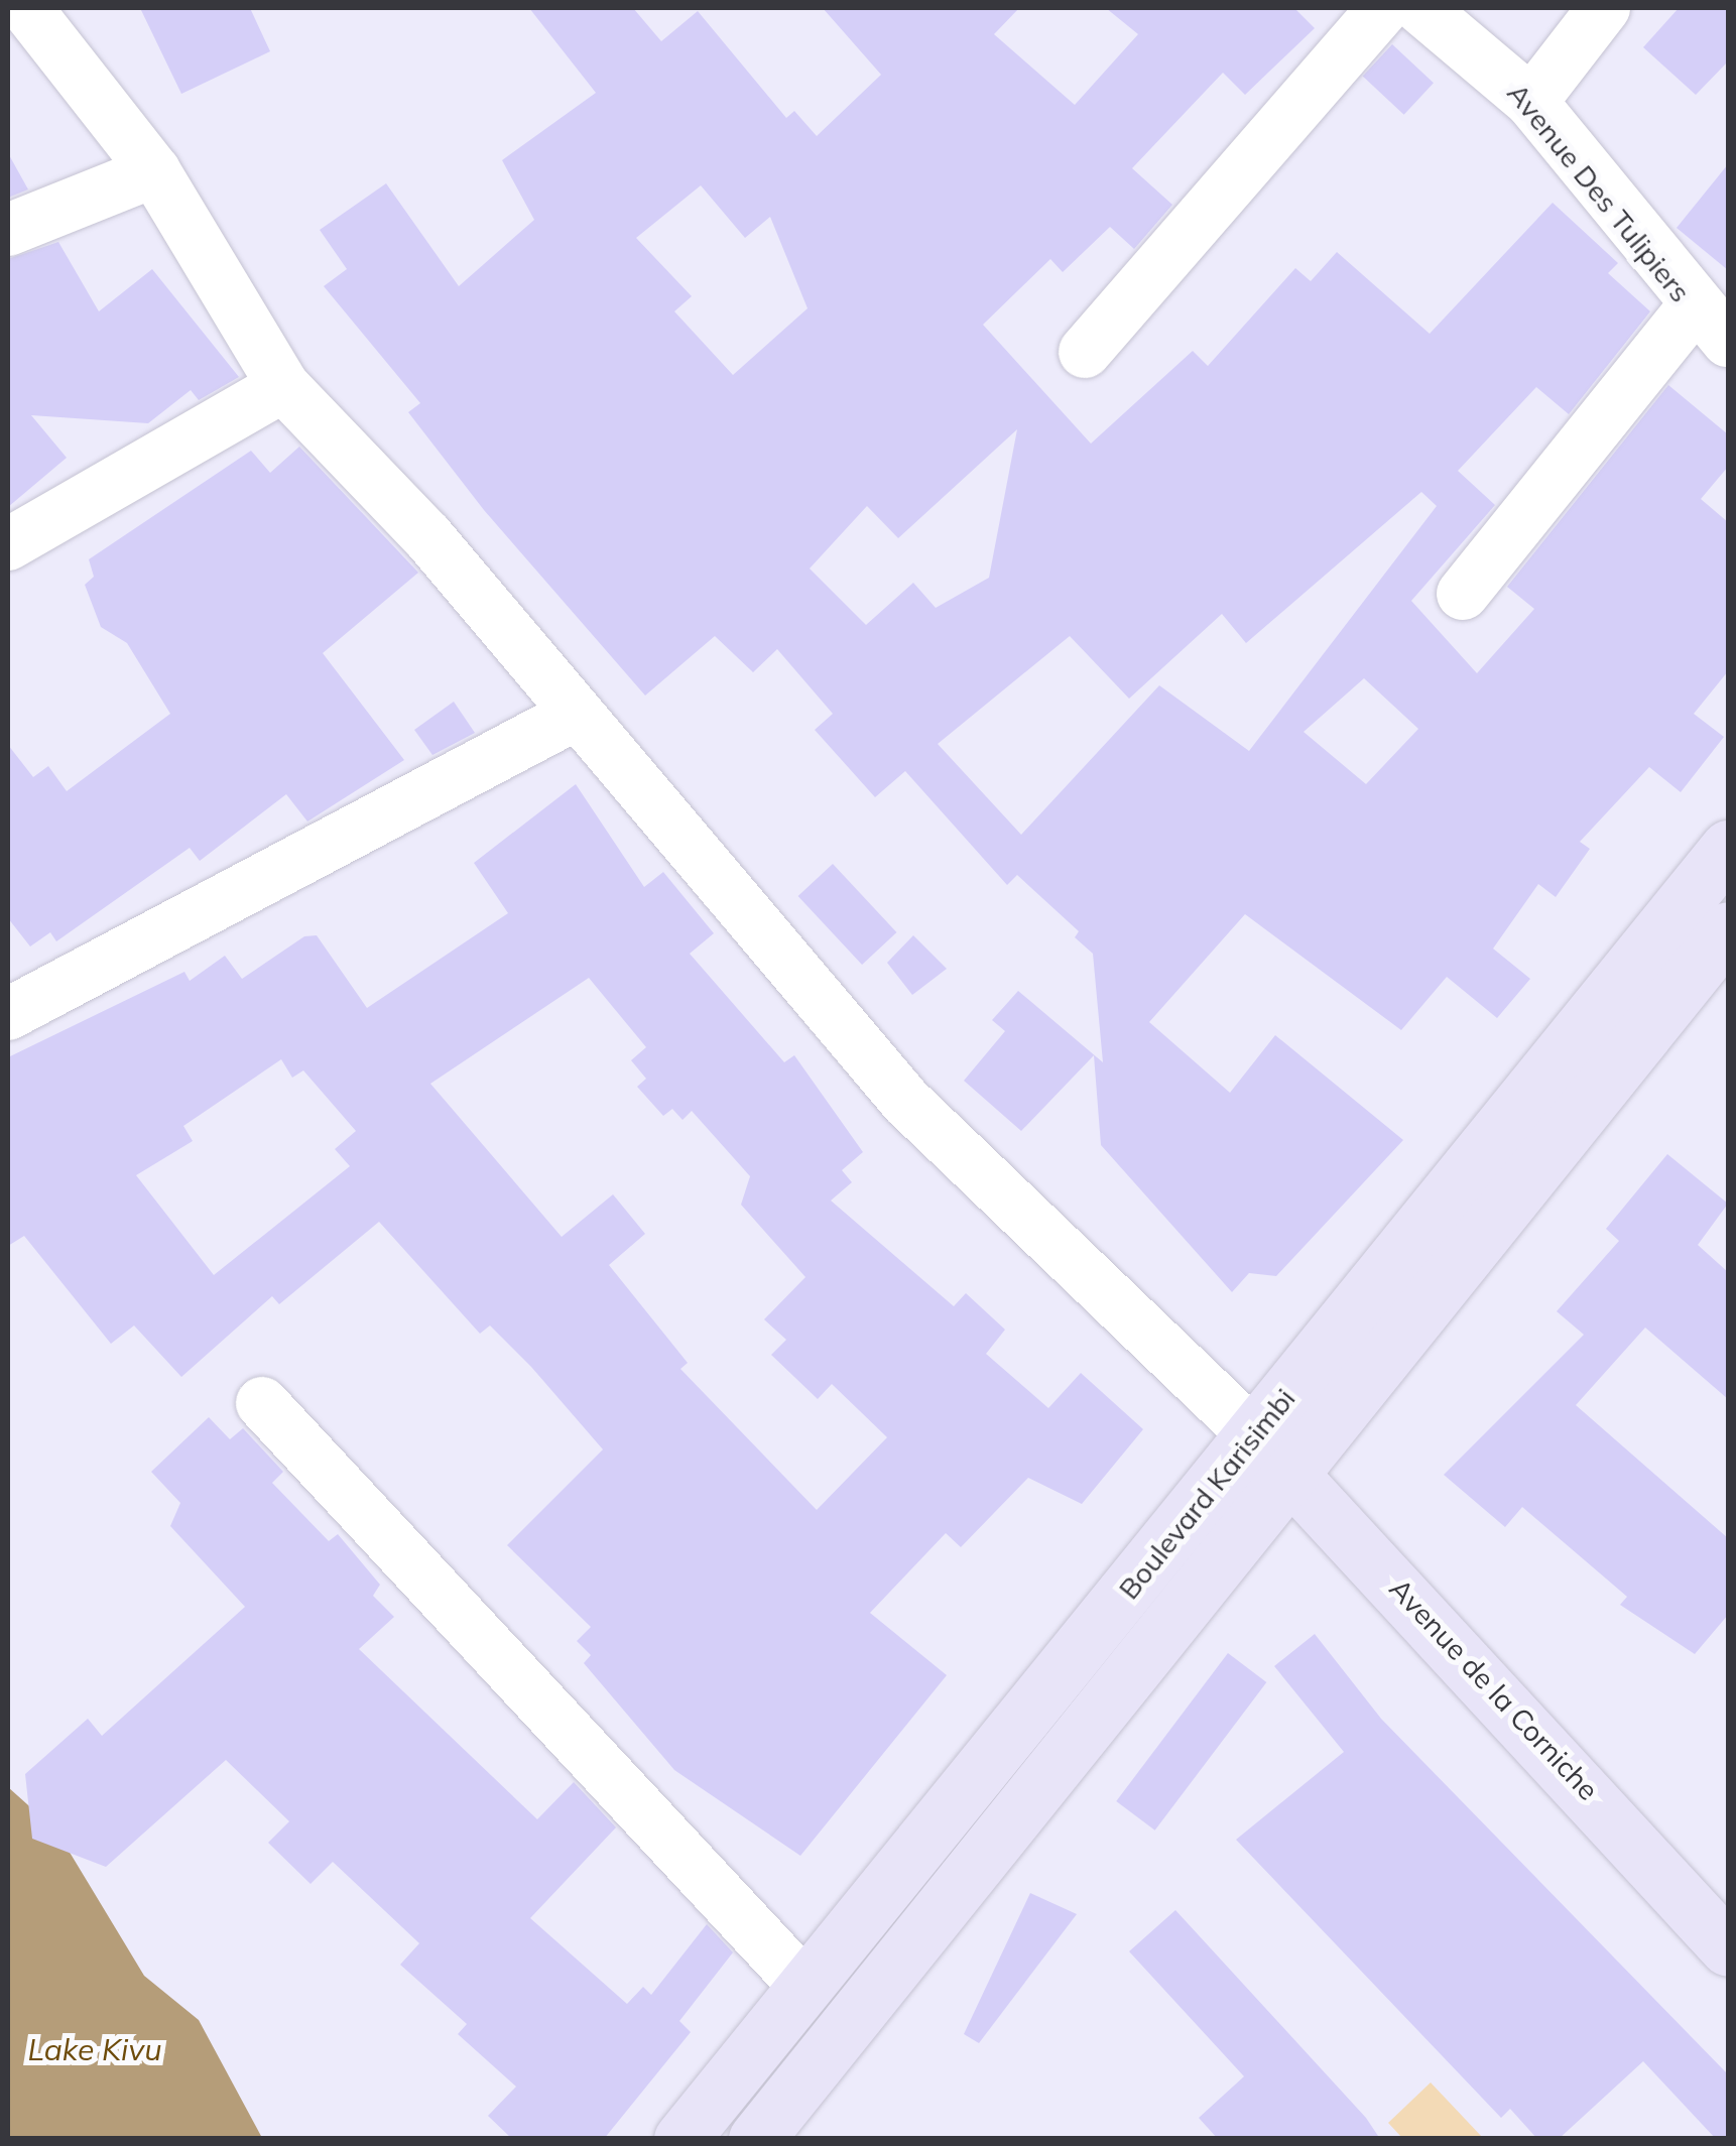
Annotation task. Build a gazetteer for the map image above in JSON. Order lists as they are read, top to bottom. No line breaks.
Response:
{"streets":{"street":["Avenue Des Tulipiers","Boulevard Karisimbi","Avenue de la Corniche"]},"crossings":[["Boulevard Karisimbi","Avenue de la Corniche"]],"water":["Lake Kivu"]}
